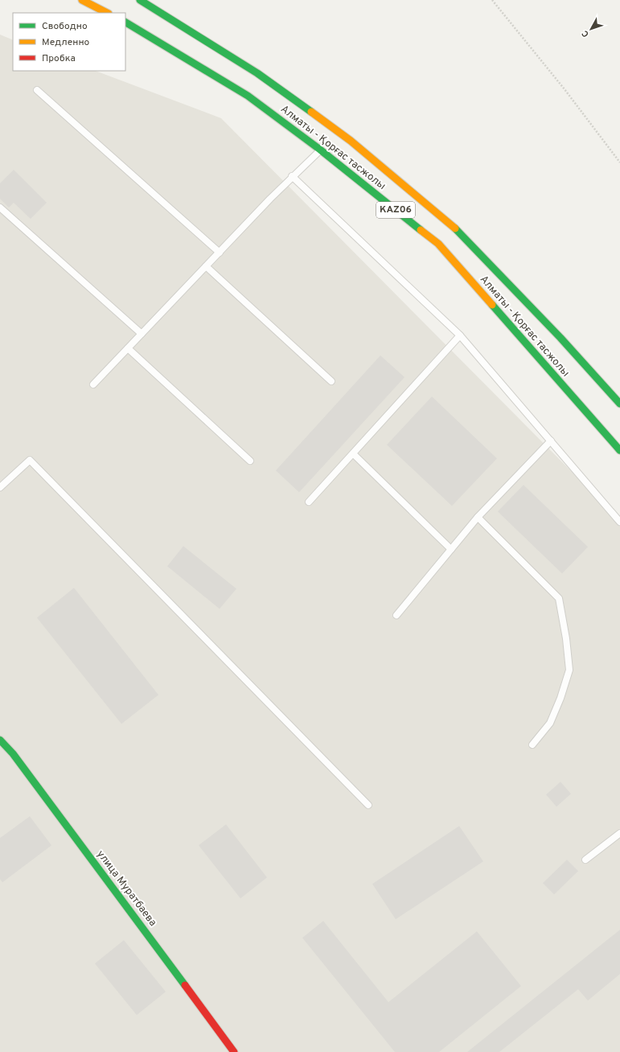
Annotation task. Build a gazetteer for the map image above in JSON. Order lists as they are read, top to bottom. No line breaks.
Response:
{"streets":{"main road":["Алматы - Қорғас тасжолы","KAZ06","улица Муратбаева"]},"legend":["Свободно","Медленно","Пробка"],"north":"bottom left"}
